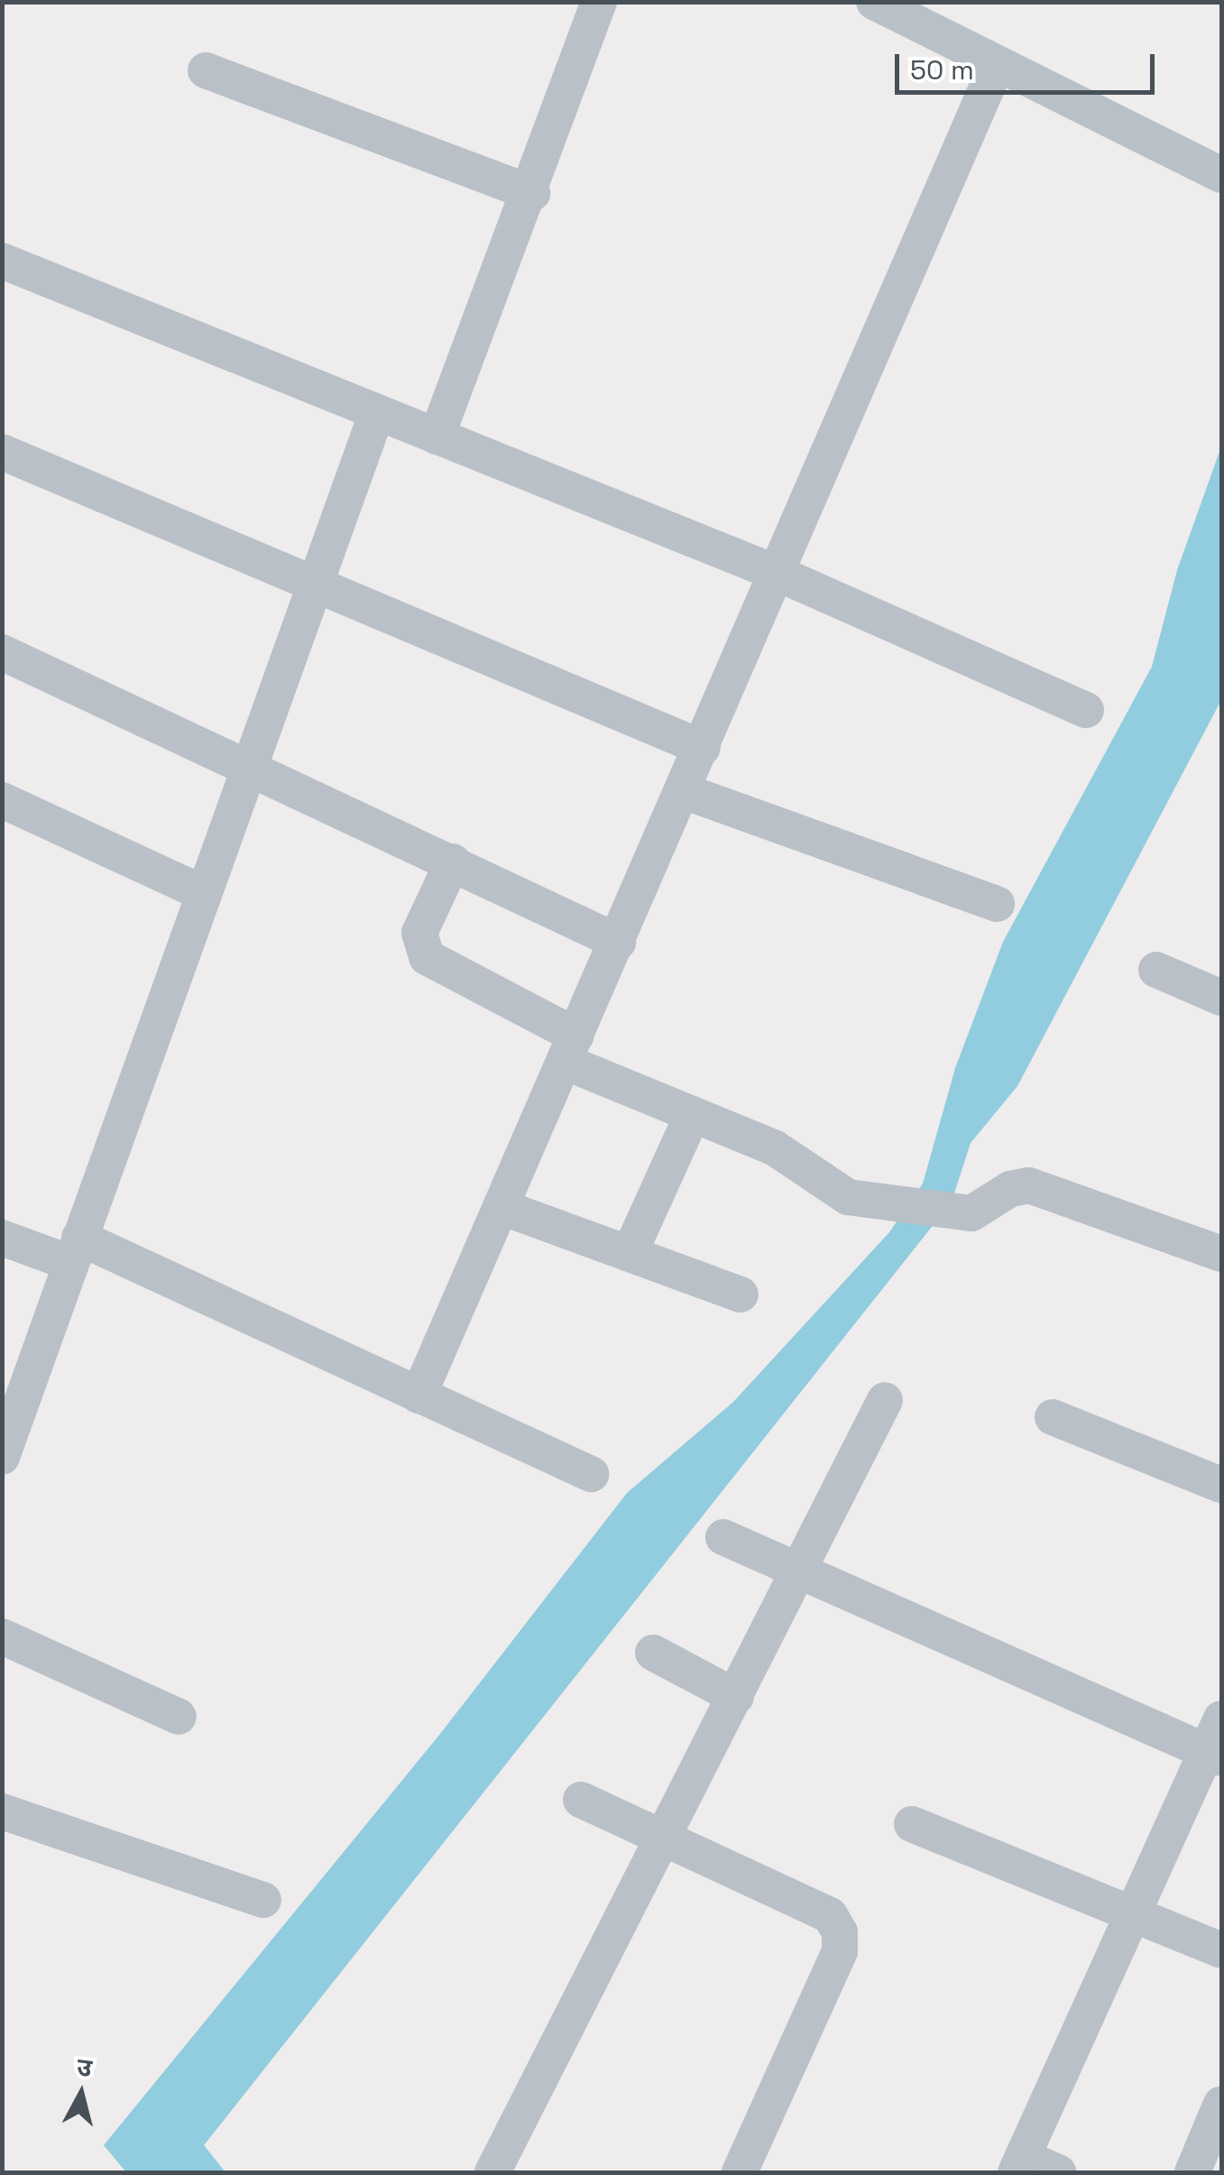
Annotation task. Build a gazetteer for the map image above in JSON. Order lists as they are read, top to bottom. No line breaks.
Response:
{"scale_bar":"50 m","north":"top"}
